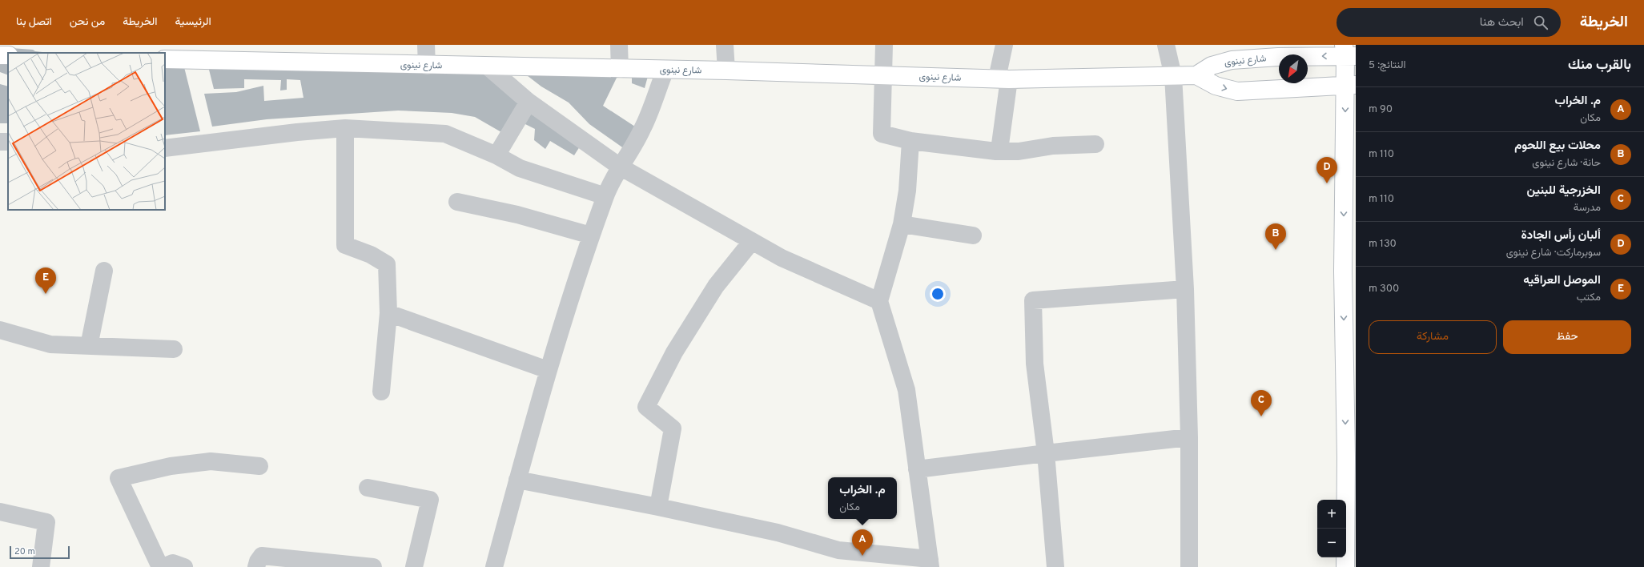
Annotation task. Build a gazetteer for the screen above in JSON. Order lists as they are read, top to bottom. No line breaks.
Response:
{"streets":{"main road":["شارع نينوى"]},"scale_bar":"20 m","north":"bottom left","page":{"header":"الخريطة","search":"ابحث هنا","nav":["الرئيسية","الخريطة","من نحن","اتصل بنا"],"heading":["بالقرب منك","النتائج: 5"],"list":[{"mark":"A","name":"م. الخراب","note":"مكان","value":"90 m"},{"mark":"B","name":"محلات بيع اللحوم","note":"حانة · شارع نينوى","value":"110 m"},{"mark":"C","name":"الخزرجية للبنين","note":"مدرسة","value":"110 m"},{"mark":"D","name":"ألبان رأس الجادة","note":"سوبرماركت · شارع نينوى","value":"130 m"},{"mark":"E","name":"الموصل العراقيه","note":"مكتب","value":"300 m"}],"pins":["D","B","E","C","A"],"buttons":["حفظ","مشاركة"],"popup":["م. الخراب","مكان"],"map_buttons":["+","−"],"scale":"20 m"}}
